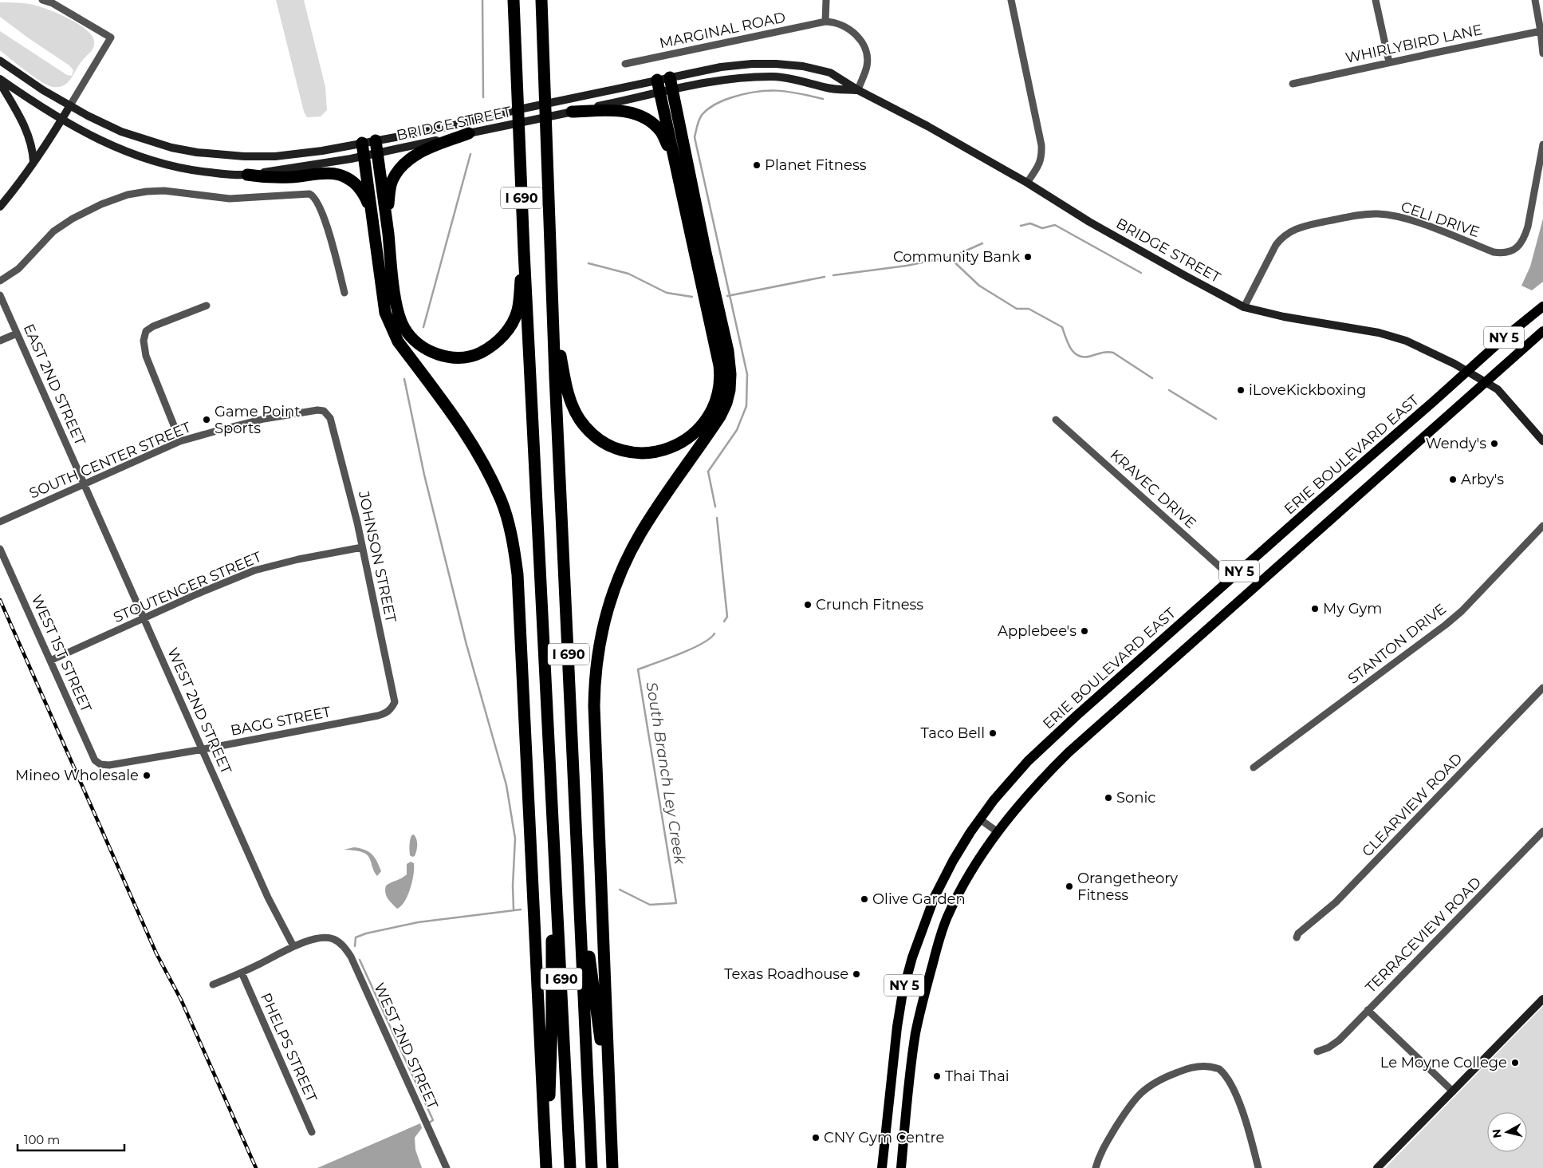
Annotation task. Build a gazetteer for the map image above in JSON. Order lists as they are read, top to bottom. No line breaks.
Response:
{"streets":{"highway":["I 690"],"main road":["BRIDGE STREET","NY 5","ERIE BOULEVARD EAST"],"street":["MARGINAL ROAD","WHIRLYBIRD LANE","CELI DRIVE","EAST 2ND STREET","SOUTH CENTER STREET","KRAVEC DRIVE","JOHNSON STREET","STOUTENGER STREET","STANTON DRIVE","WEST 1ST STREET","WEST 2ND STREET","BAGG STREET","CLEARVIEW ROAD","TERRACEVIEW ROAD","PHELPS STREET"]},"crossings":[["BRIDGE STREET","CELI DRIVE"],["BRIDGE STREET","NY 5"],["BRIDGE STREET","ERIE BOULEVARD EAST"],["EAST 2ND STREET","SOUTH CENTER STREET"],["EAST 2ND STREET","WEST 2ND STREET"],["ERIE BOULEVARD EAST","KRAVEC DRIVE"],["SOUTH CENTER STREET","JOHNSON STREET"],["SOUTH CENTER STREET","WEST 2ND STREET"],["JOHNSON STREET","STOUTENGER STREET"],["JOHNSON STREET","BAGG STREET"],["STOUTENGER STREET","WEST 1ST STREET"],["STOUTENGER STREET","WEST 2ND STREET"],["WEST 1ST STREET","BAGG STREET"],["WEST 2ND STREET","BAGG STREET"]],"water":["South Branch Ley Creek"],"places":["Planet Fitness","Community Bank","iLoveKickboxing","Game Point Sports","Wendy's","Arby's","Crunch Fitness","My Gym","Applebee's","Taco Bell","Mineo Wholesale","Sonic","Orangetheory Fitness","Olive Garden","Texas Roadhouse","Le Moyne College","Thai Thai","CNY Gym Centre"],"scale_bar":"100 m","north":"left"}
